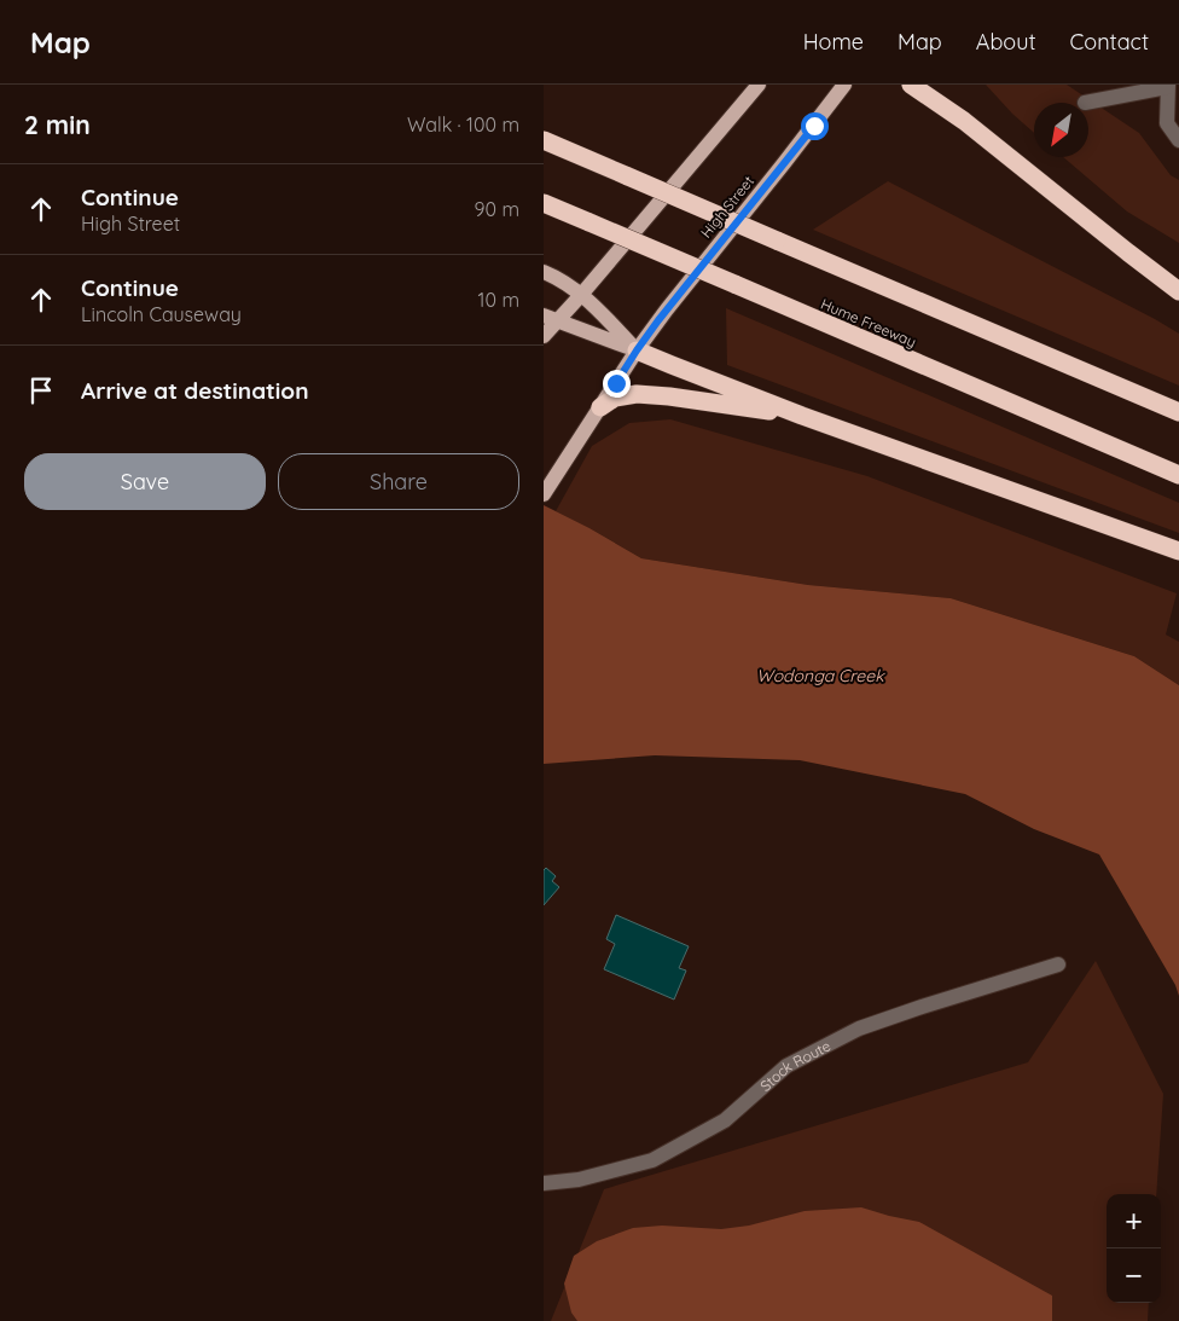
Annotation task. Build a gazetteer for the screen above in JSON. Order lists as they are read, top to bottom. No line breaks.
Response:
{"streets":{"highway":["Hume Freeway"],"main road":["High Street"],"street":["Stock Route"]},"water":["Wodonga Creek"],"north":"bottom left","page":{"header":"Map","nav":["Home","Map","About","Contact"],"heading":["2 min","Walk · 100 m"],"list":[["Continue","High Street","90 m"],["Continue","Lincoln Causeway","10 m"],"Arrive at destination"],"buttons":["Save","Share"],"map_buttons":["+","−"]}}
